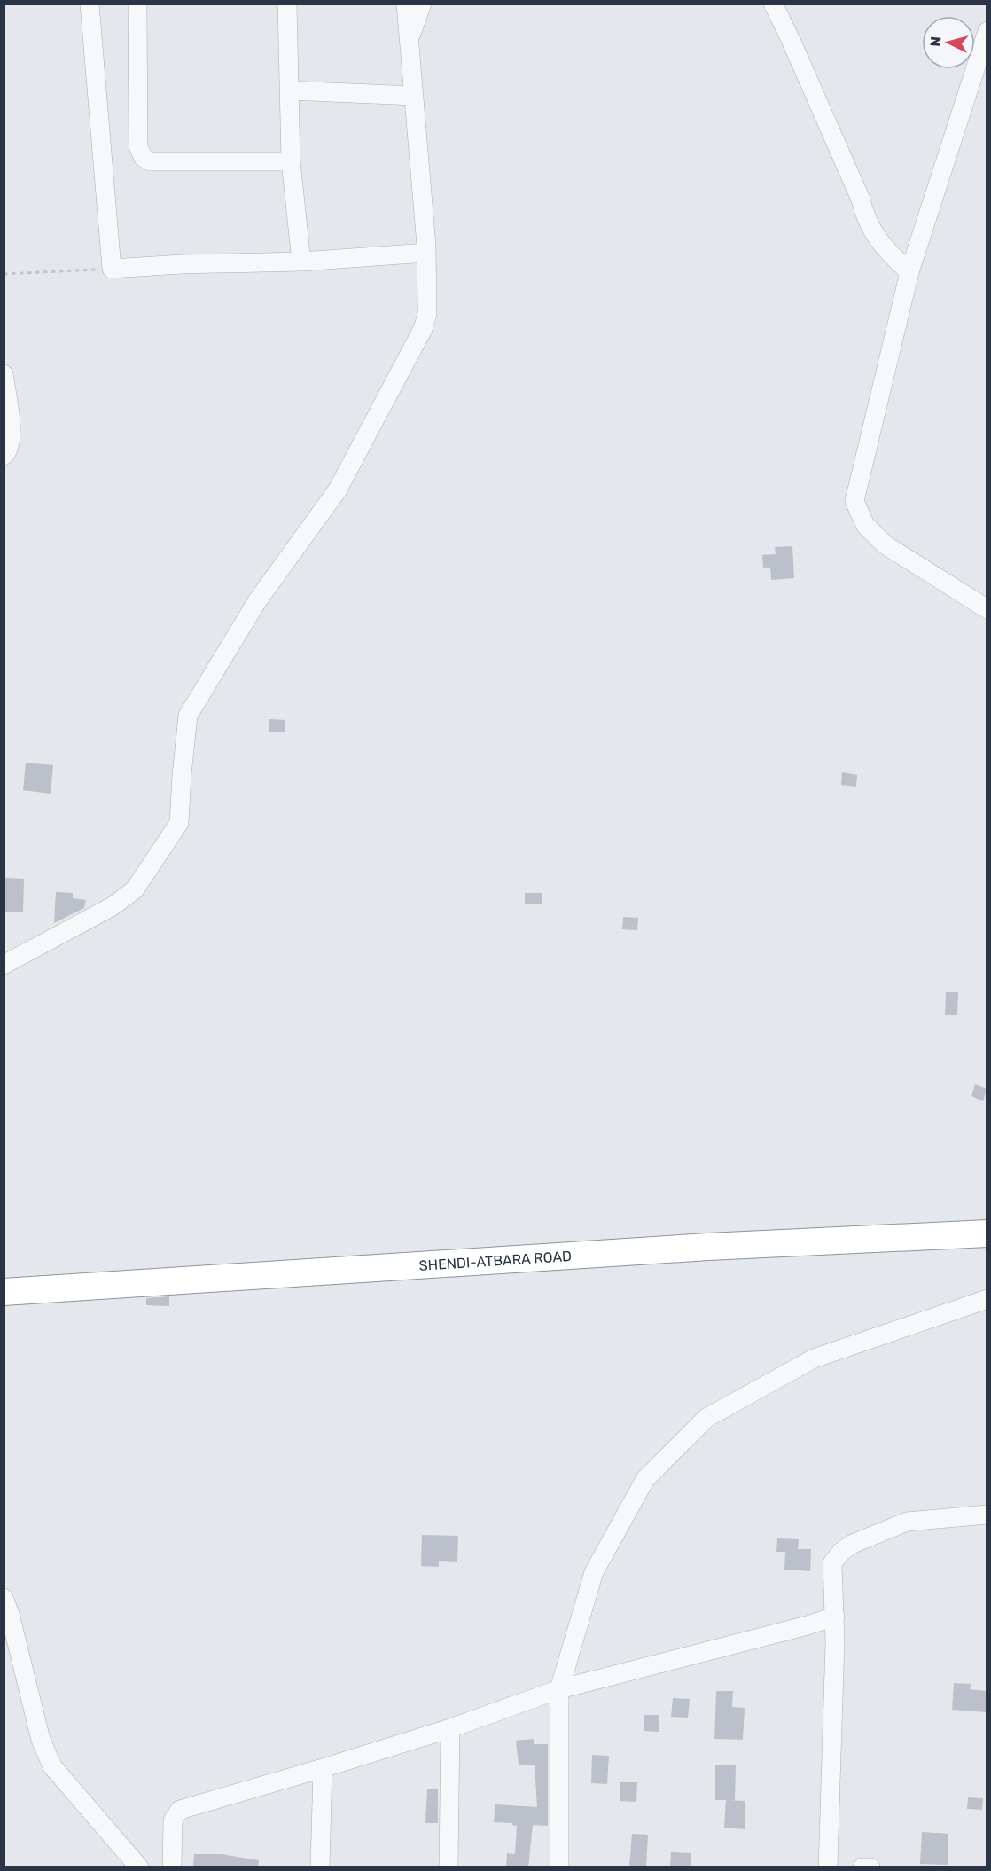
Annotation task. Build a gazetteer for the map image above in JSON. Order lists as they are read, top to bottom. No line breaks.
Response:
{"streets":{"highway":["SHENDI-ATBARA ROAD"]},"north":"left"}
